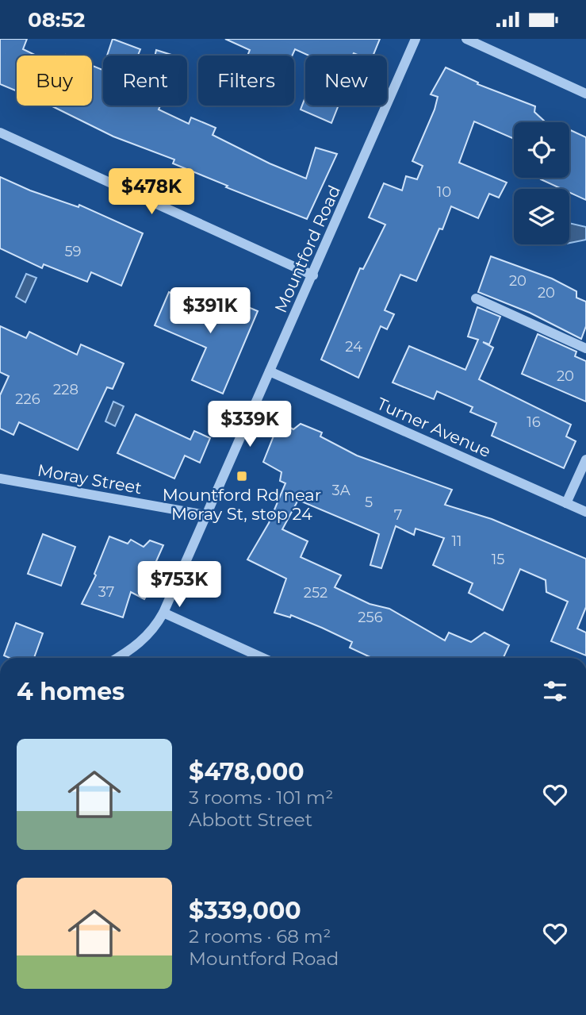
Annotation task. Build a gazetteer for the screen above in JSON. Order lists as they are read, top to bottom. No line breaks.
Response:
{"streets":{"street":["Mountford Road","Turner Avenue","Moray Street"]},"crossings":[["Mountford Road","Turner Avenue"],["Mountford Road","Moray Street"]],"places":{"transit":["Mountford Rd near Moray St, stop 24"]},"house_numbers":["10","59","20","20","24","20","228","226","16","3A","5","7","11","15","37","252","256"],"page":{"status":"08:52","chip":["Buy","Rent","Filters","New"],"price":["$478K","$391K","$339K","$753K"],"heading":"4 homes","list":[{"name":"$478,000","note":"3 rooms · 101 m² · Abbott Street"},{"name":"$339,000","note":"2 rooms · 68 m² · Mountford Road"}]}}
